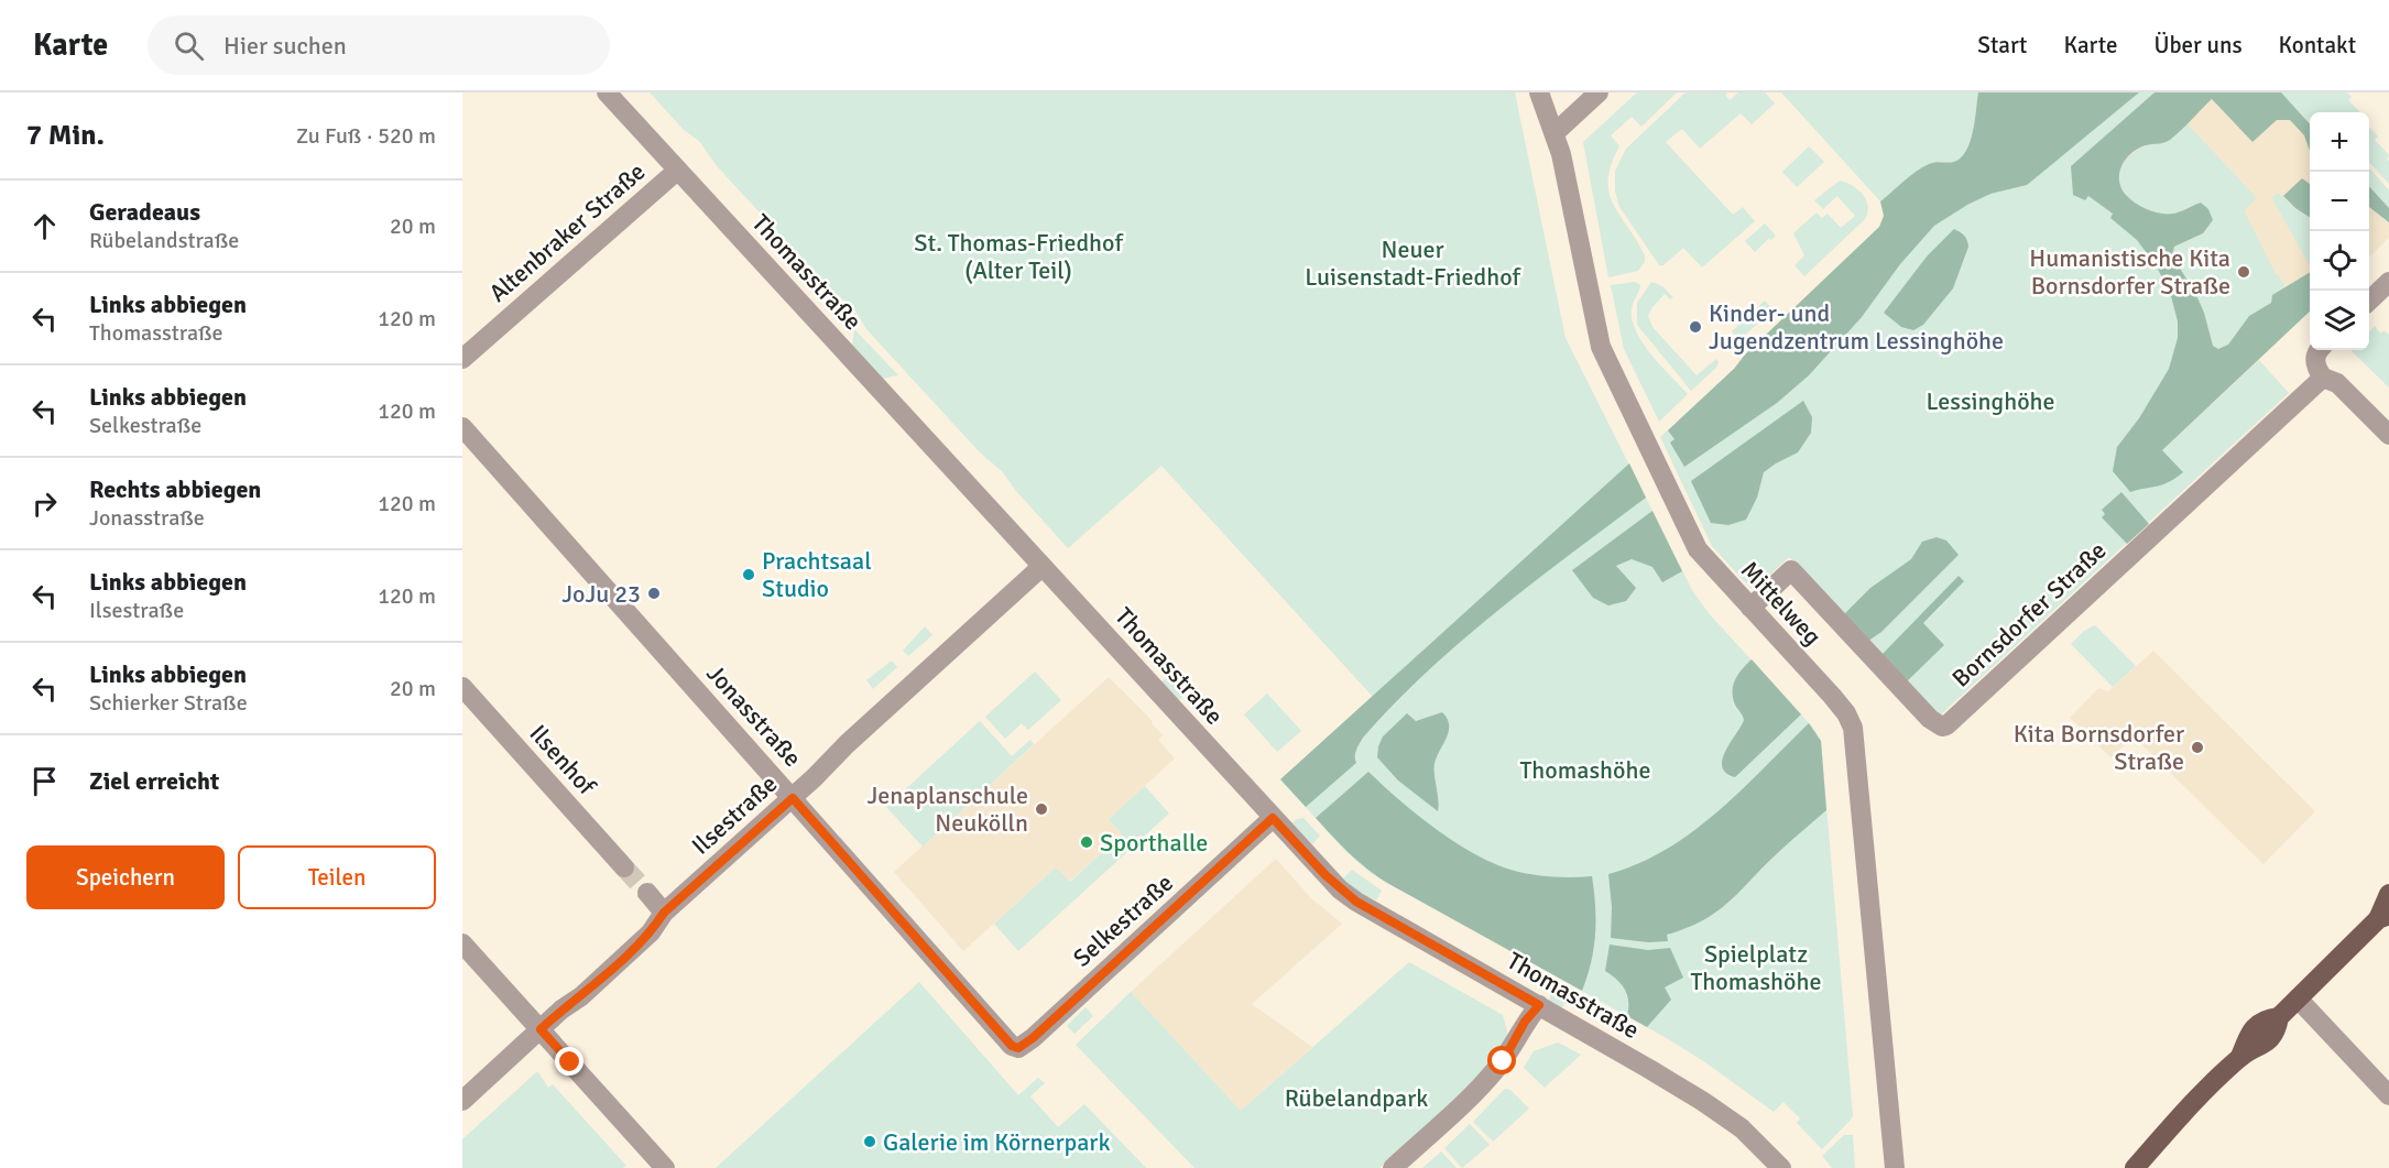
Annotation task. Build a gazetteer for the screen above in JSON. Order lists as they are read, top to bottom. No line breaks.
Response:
{"streets":{"street":["Altenbraker Straße","Thomasstraße","Mittelweg","Bornsdorfer Straße","Jonasstraße","Ilsenhof","Ilsestraße","Selkestraße"]},"crossings":[["Altenbraker Straße","Thomasstraße"],["Thomasstraße","Ilsestraße"],["Thomasstraße","Selkestraße"],["Mittelweg","Bornsdorfer Straße"],["Jonasstraße","Ilsestraße"],["Jonasstraße","Selkestraße"]],"parks":["St. Thomas-Friedhof (Alter Teil)","Neuer Luisenstadt-Friedhof","Lessinghöhe","Thomashöhe","Spielplatz Thomashöhe","Rübelandpark"],"places":["Humanistische Kita Bornsdorfer Straße","Kinder- und Jugendzentrum Lessinghöhe","Prachtsaal Studio","JoJu 23","Kita Bornsdorfer Straße","Jenaplanschule Neukölln","Sporthalle","Galerie im Körnerpark"],"page":{"header":"Karte","search":"Hier suchen","nav":["Start","Karte","Über uns","Kontakt"],"heading":["7 Min.","Zu Fuß · 520 m"],"map_buttons":["+","−"],"list":[["Geradeaus","Rübelandstraße","20 m"],["Links abbiegen","Thomasstraße","120 m"],["Links abbiegen","Selkestraße","120 m"],["Rechts abbiegen","Jonasstraße","120 m"],["Links abbiegen","Ilsestraße","120 m"],["Links abbiegen","Schierker Straße","20 m"],"Ziel erreicht"],"buttons":["Speichern","Teilen"]}}
